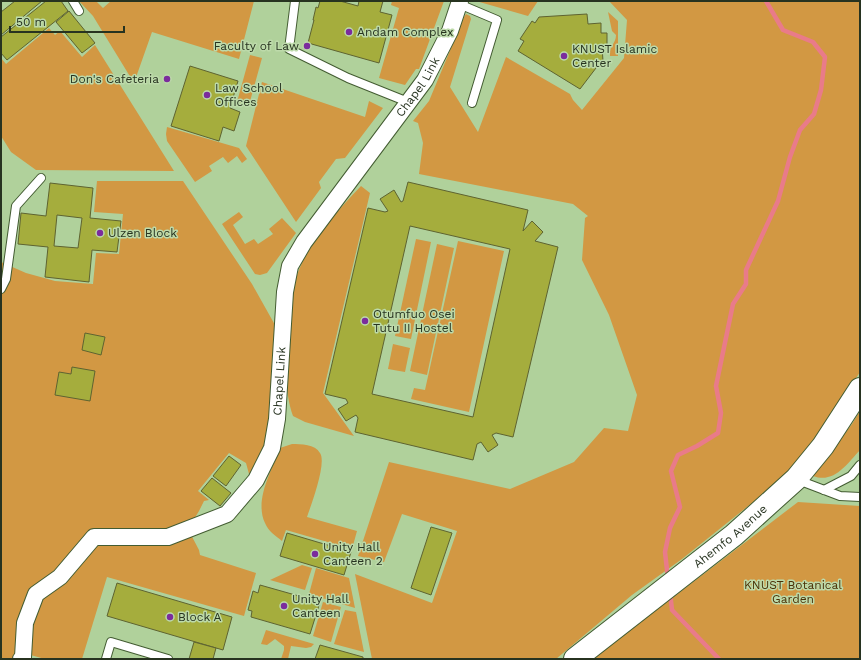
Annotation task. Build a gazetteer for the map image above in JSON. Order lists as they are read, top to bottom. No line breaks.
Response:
{"streets":{"street":["Chapel Link","Ahemfo Avenue"]},"parks":["KNUST Botanical Garden"],"places":["Andam Complex","Faculty of Law","KNUST Islamic Center","Don's Cafeteria","Law School Offices","Ulzen Block","Otumfuo Osei Tutu II Hostel","Unity Hall Canteen 2","Unity Hall Canteen","Block A"],"scale_bar":"50 m"}
